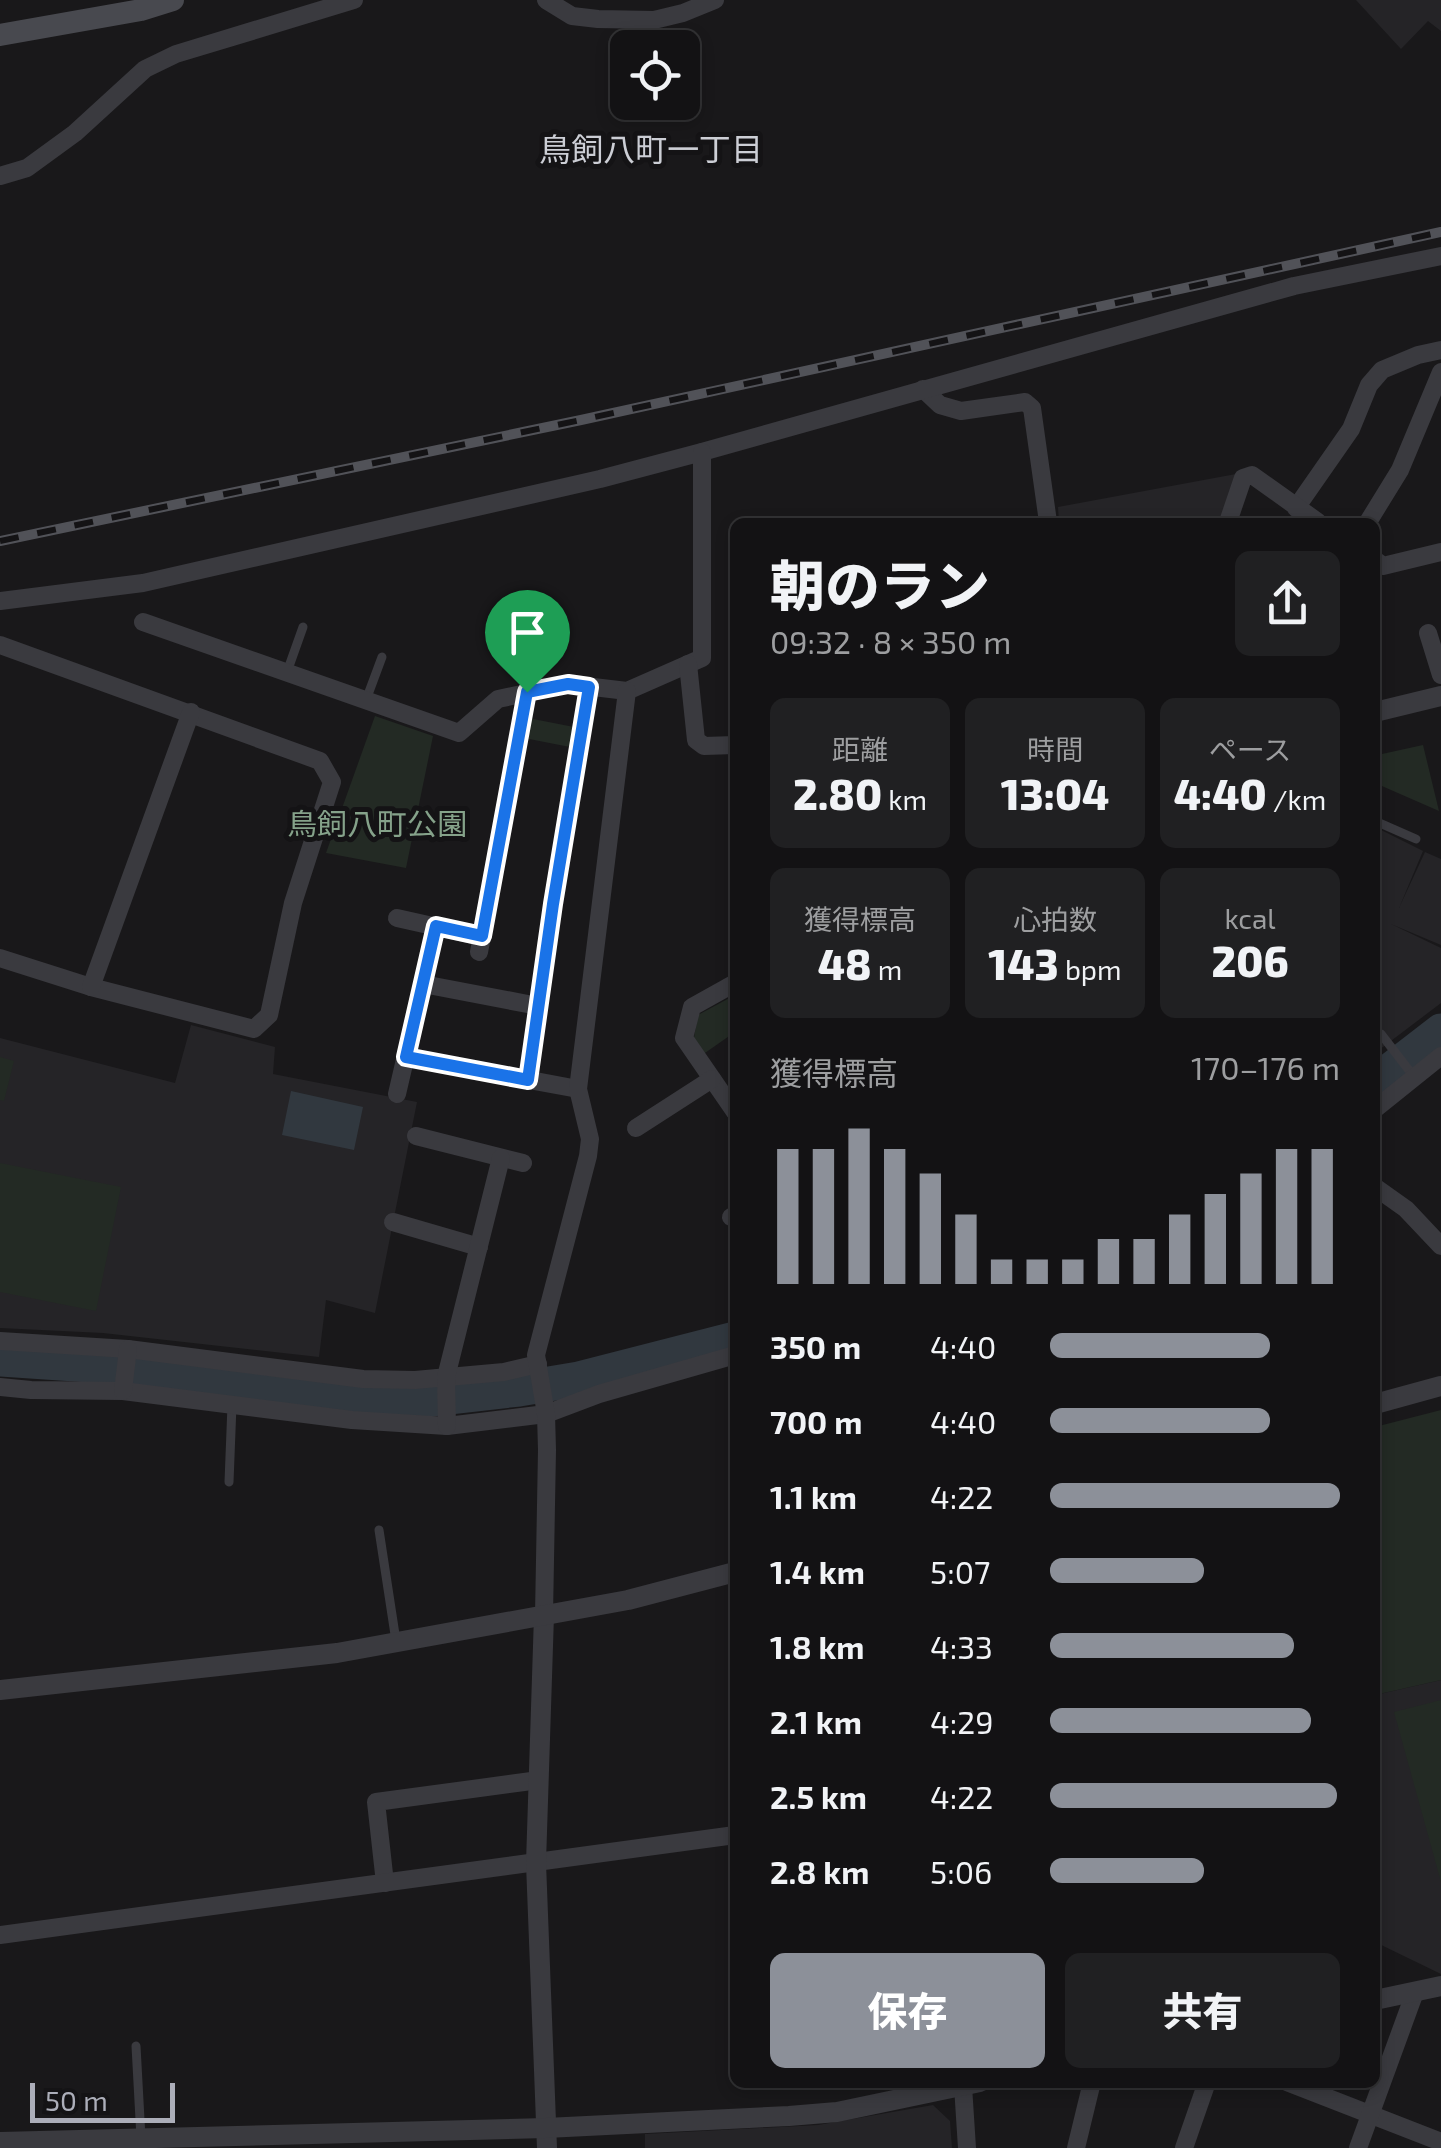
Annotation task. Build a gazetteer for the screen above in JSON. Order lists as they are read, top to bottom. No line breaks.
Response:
{"districts":["鳥飼八町一丁目"],"parks":["鳥飼八町公園"],"scale_bar":"50 m","page":{"heading":["朝のラン","09:32 · 8 × 350 m"],"stats":[["距離","2.80 km"],["時間","13:04"],["ペース","4:40 /km"],["獲得標高","48 m"],["心拍数","143 bpm"],["kcal","206"]],"chart":["獲得標高","170–176 m"],"list":[{"name":"350 m","note":"4:40"},{"name":"700 m","note":"4:40"},{"name":"1.1 km","note":"4:22"},{"name":"1.4 km","note":"5:07"},{"name":"1.8 km","note":"4:33"},{"name":"2.1 km","note":"4:29"},{"name":"2.5 km","note":"4:22"},{"name":"2.8 km","note":"5:06"}],"buttons":["保存","共有"],"scale":"50 m"}}
